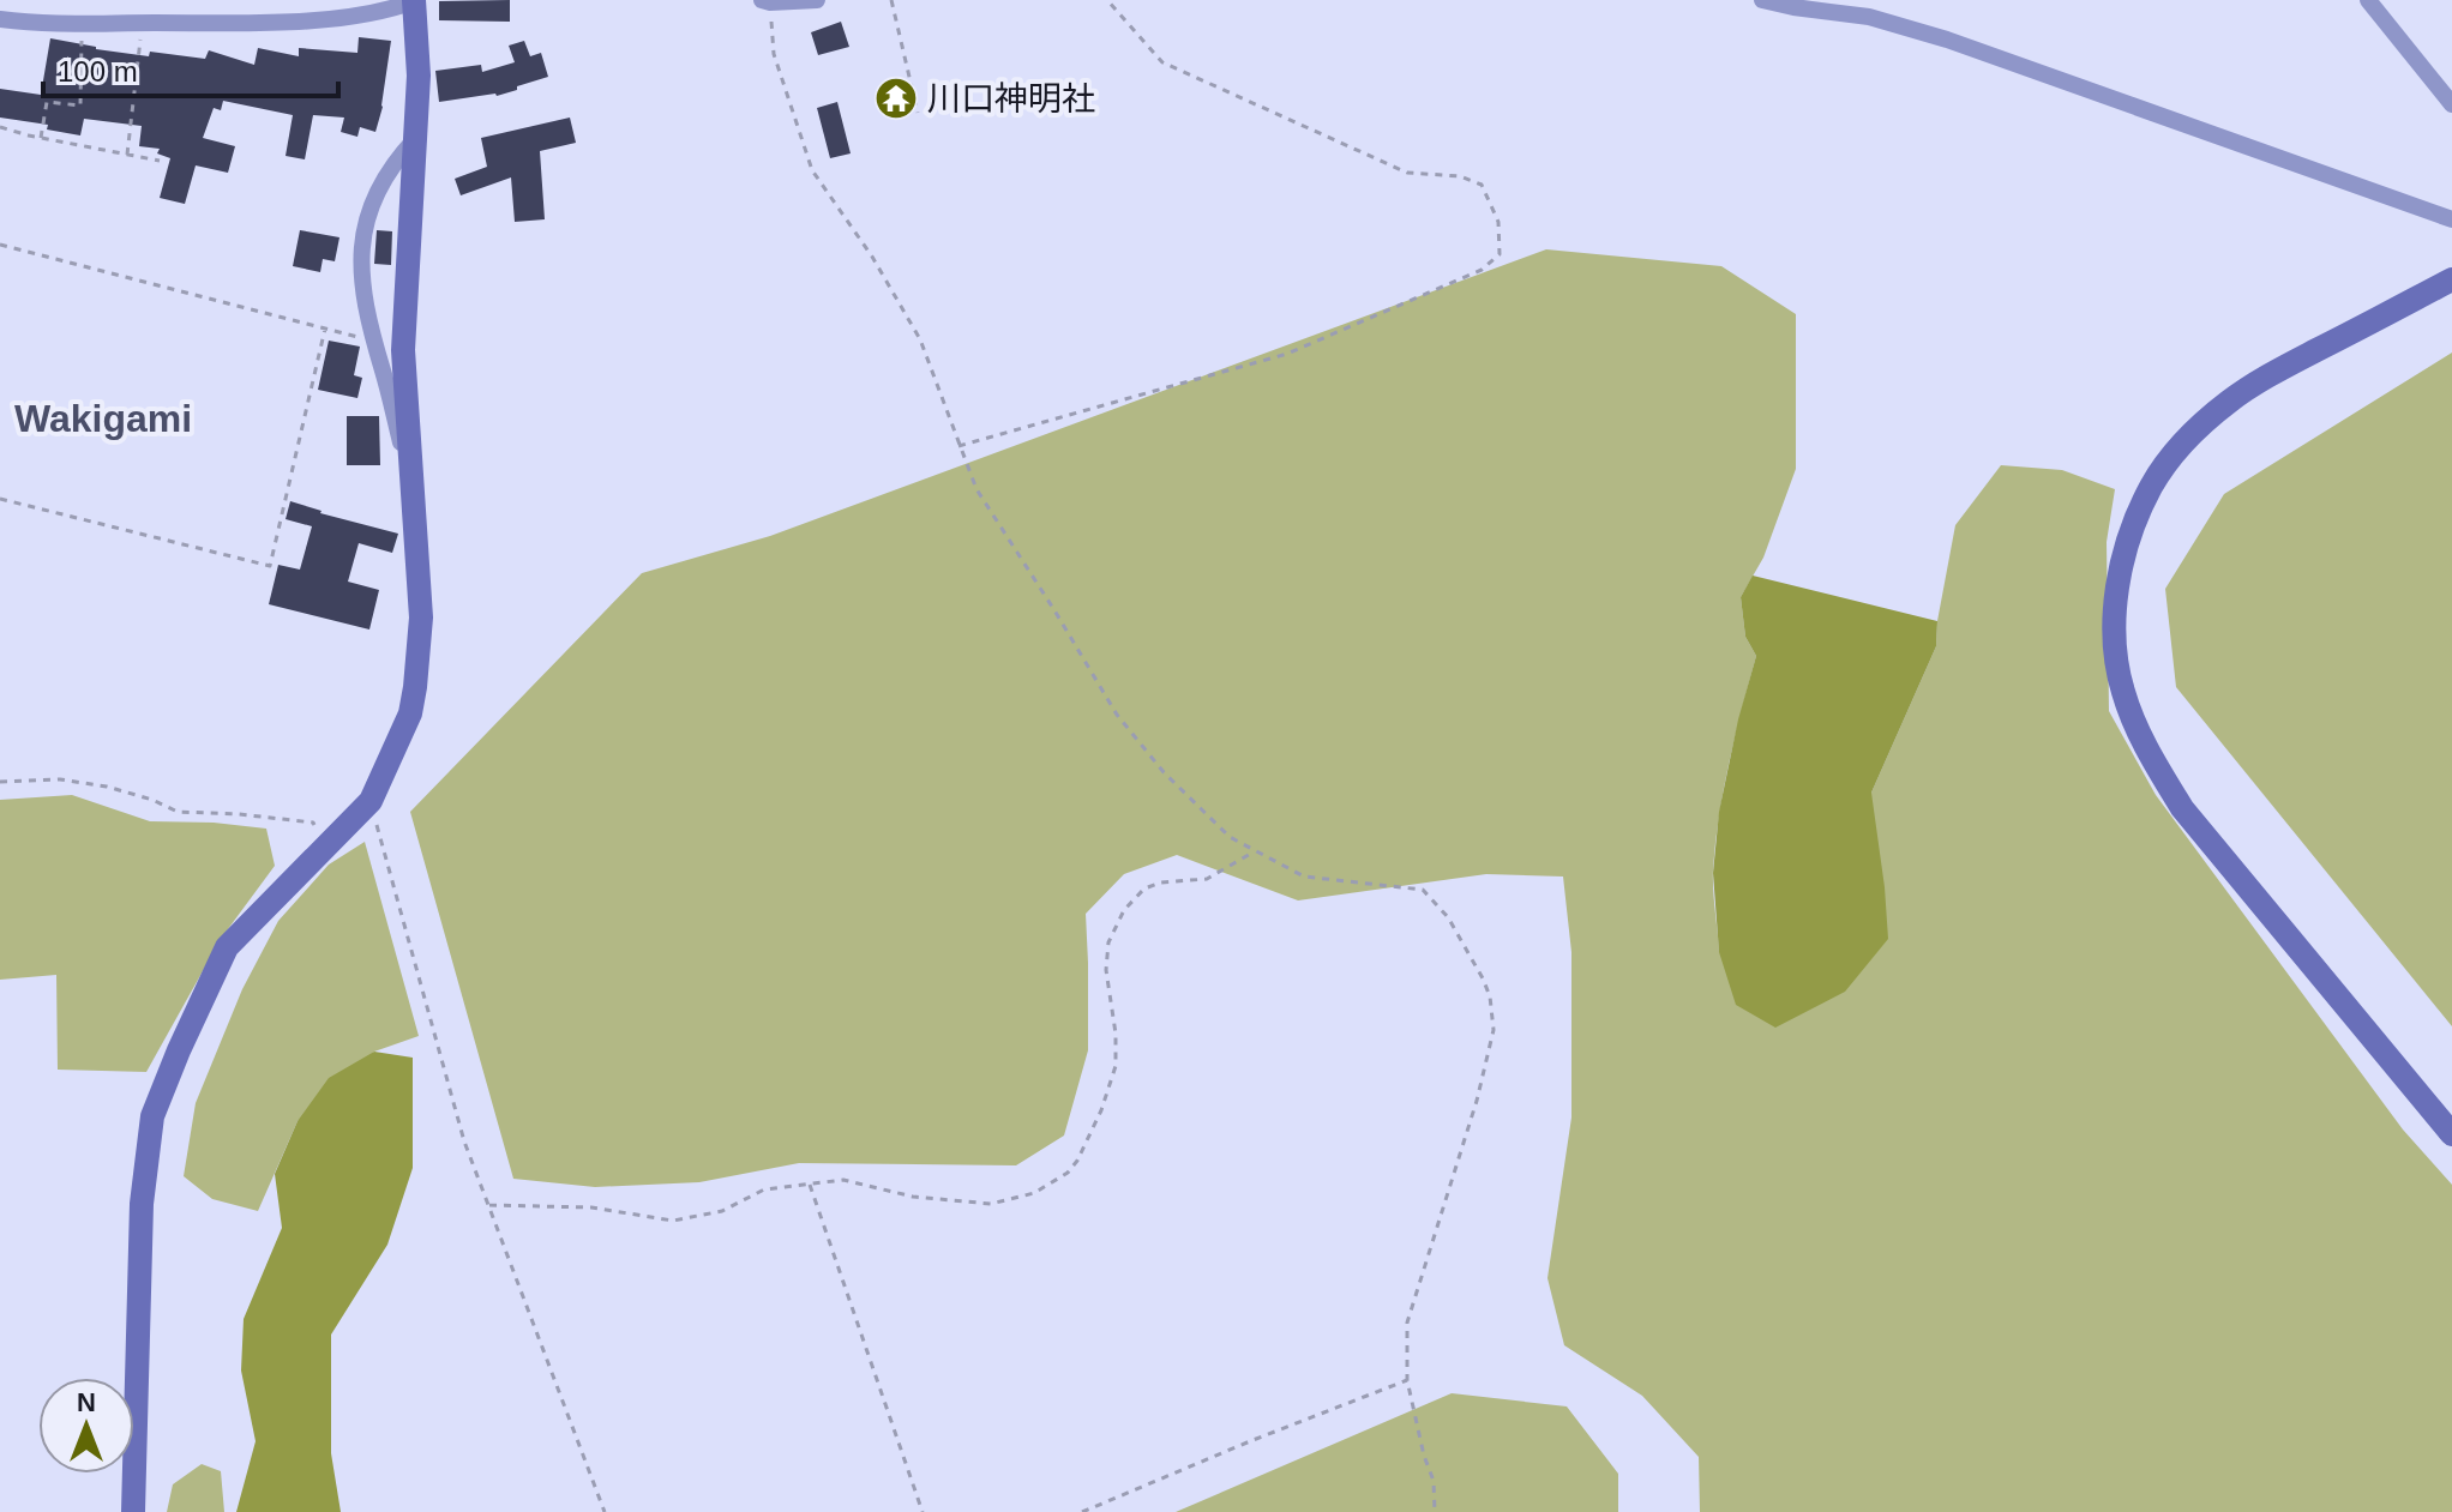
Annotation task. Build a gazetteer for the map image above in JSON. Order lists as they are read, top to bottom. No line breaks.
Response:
{"districts":["Wakigami"],"places":{"temple":["川口神明社"]},"scale_bar":"100 m","north":"top"}
